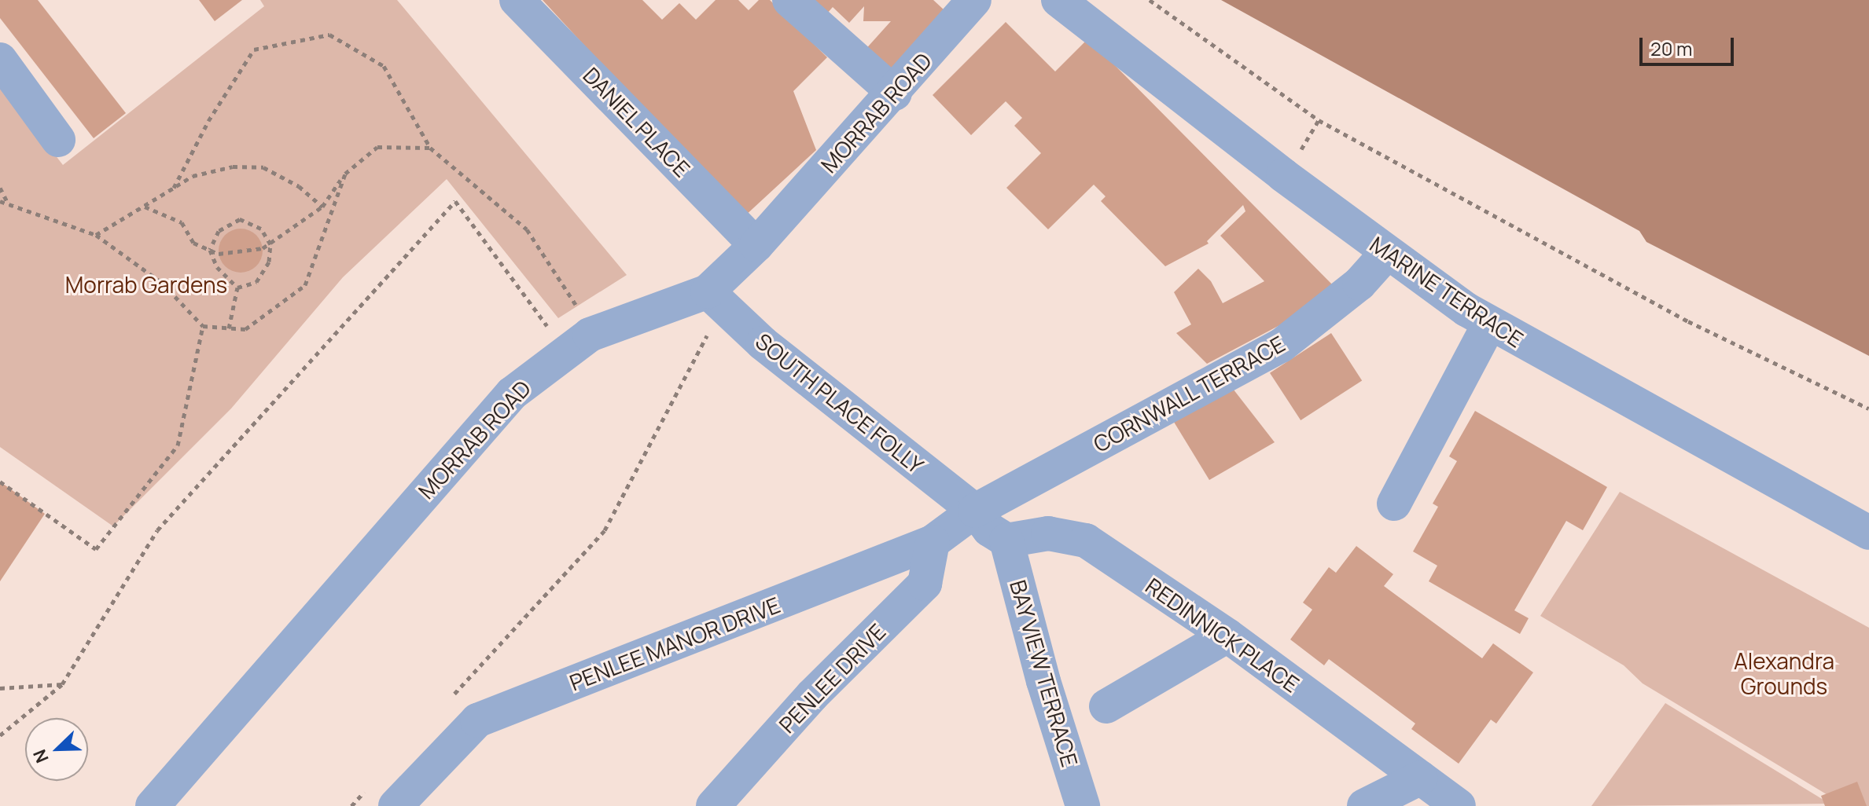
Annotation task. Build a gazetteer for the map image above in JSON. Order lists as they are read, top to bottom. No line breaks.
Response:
{"streets":{"street":["MORRAB ROAD","DANIEL PLACE","MARINE TERRACE","CORNWALL TERRACE","SOUTH PLACE FOLLY","REDINNICK PLACE","PENLEE MANOR DRIVE","BAY VIEW TERRACE","PENLEE DRIVE"]},"crossings":[["MORRAB ROAD","DANIEL PLACE"],["MORRAB ROAD","SOUTH PLACE FOLLY"],["MARINE TERRACE","CORNWALL TERRACE"],["CORNWALL TERRACE","SOUTH PLACE FOLLY"],["CORNWALL TERRACE","PENLEE MANOR DRIVE"],["SOUTH PLACE FOLLY","PENLEE MANOR DRIVE"],["REDINNICK PLACE","BAY VIEW TERRACE"],["PENLEE MANOR DRIVE","PENLEE DRIVE"]],"parks":["Morrab Gardens","Alexandra Grounds"],"scale_bar":"20 m","north":"bottom left"}
